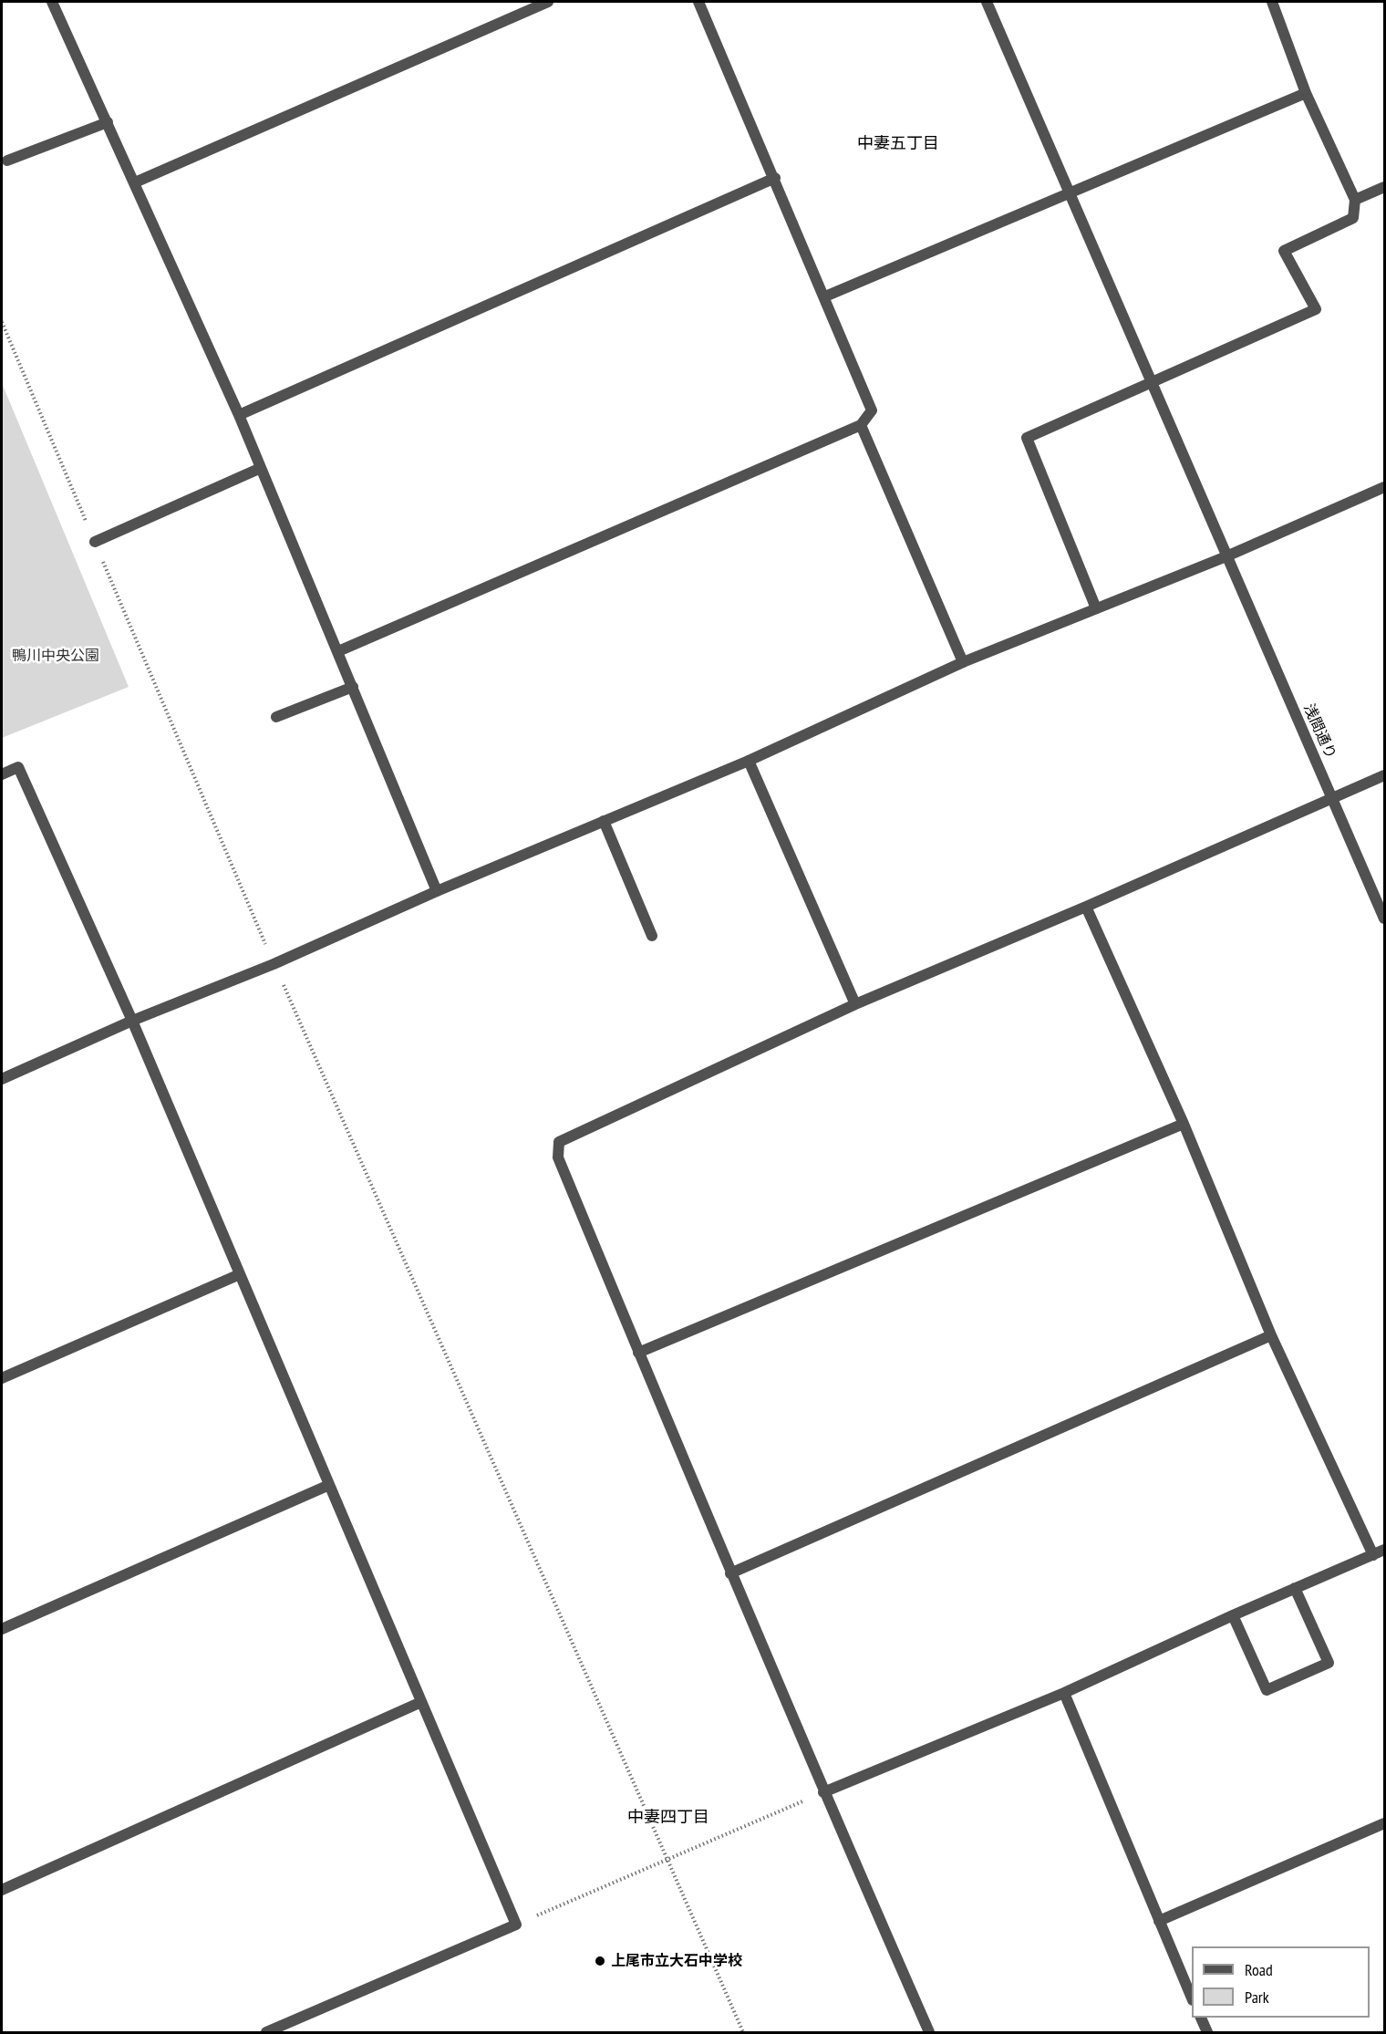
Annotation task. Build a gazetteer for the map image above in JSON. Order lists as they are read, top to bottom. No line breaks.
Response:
{"streets":{"street":["浅間通り"]},"districts":["中妻五丁目","中妻四丁目"],"parks":["鴨川中央公園"],"places":["上尾市立大石中学校"],"legend":["Road","Park"]}
